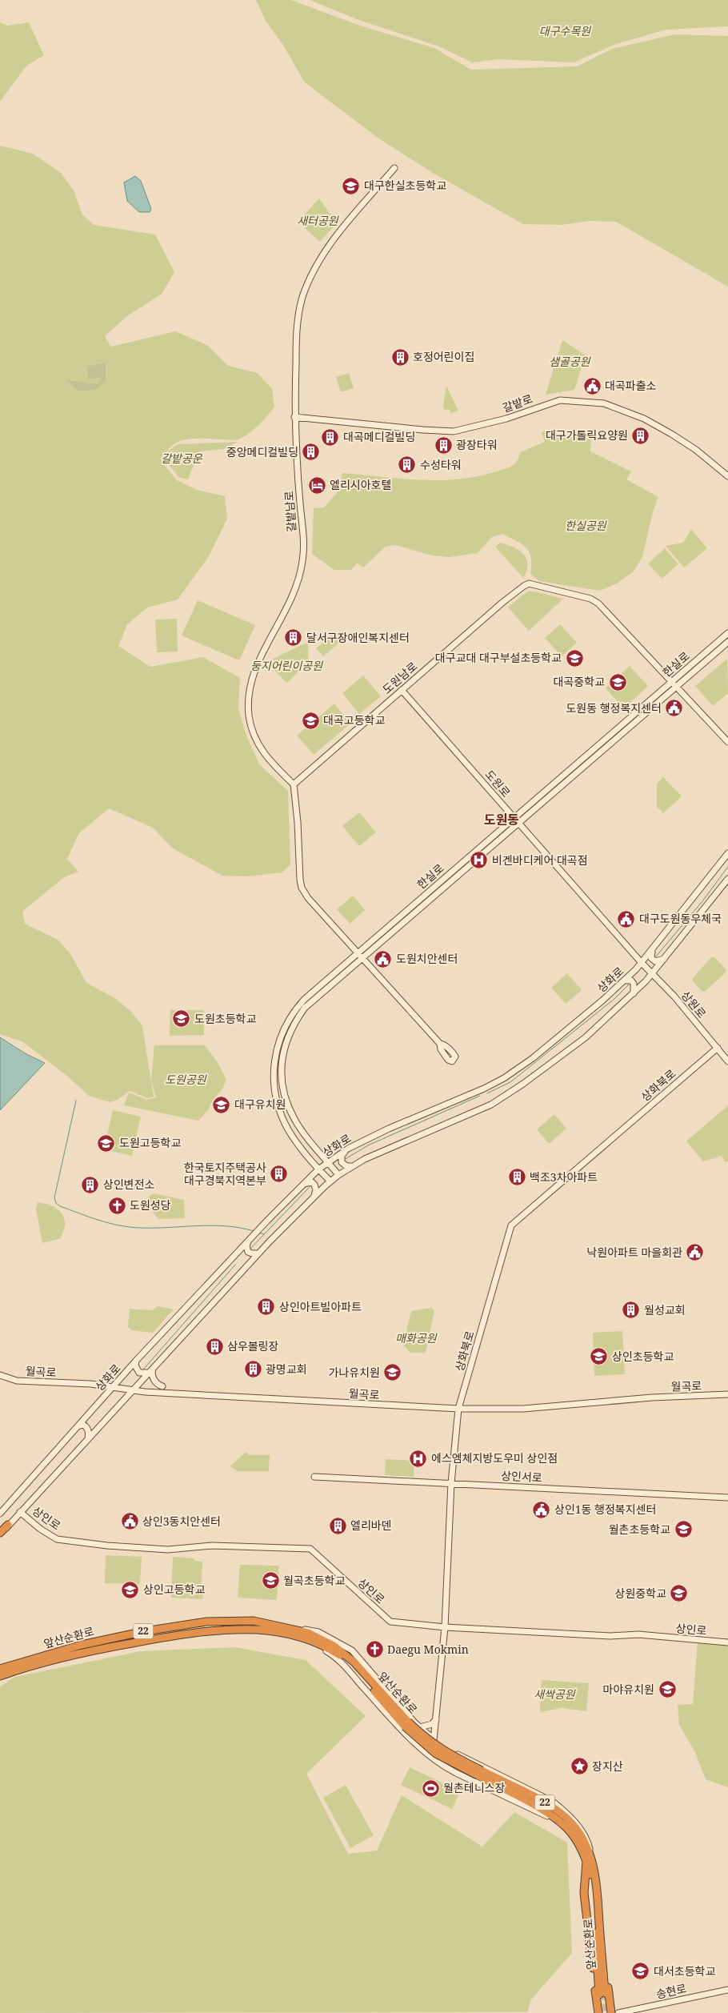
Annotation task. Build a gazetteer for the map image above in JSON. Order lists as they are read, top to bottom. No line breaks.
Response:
{"streets":{"highway":["22","앞산순환로"],"main road":["갈밭로","갈밭남로","한실로","도원남로","도원로","상화로","상원로","상화북로","월곡로","상인서로","상인로","송현로"]},"crossings":[["갈밭로","갈밭남로"],["갈밭남로","도원남로"],["한실로","도원남로"],["한실로","도원로"],["한실로","상화로"],["도원남로","도원로"],["도원로","상화로"],["도원로","상원로"],["상화로","상원로"],["상화로","월곡로"],["상원로","상화북로"],["상화북로","월곡로"],["상화북로","상인서로"],["상화북로","상인로"]],"districts":["도원동"],"parks":["대구수목원","새터공원","샘골공원","갈밭공운","한실공원","둥지어린이공원","도원공원","매화공원","새싹공원"],"places":{"school or university":["대구한실초등학교","대구교대 대구부설초등학교","대곡중학교","대곡고등학교","도원초등학교","대구유치원","도원고등학교","상인초등학교","가나유치원","월촌초등학교","월곡초등학교","상인고등학교","상원중학교","마야유치원","대서초등학교"],"building":["호정어린이집","대구가톨릭요양원","대곡메디컬빌딩","광장타워","중앙메디컬빌딩","수성타워","달서구장애인복지센터","한국토지주택공사 대구경북지역본부","백조3차아파트","상인변전소","상인아트빌아파트","월성교회","삼우볼링장","광명교회","엘리바덴"],"public building":["대곡파출소","도원동 행정복지센터","대구도원동우체국","도원치안센터","낙원아파트 마을회관","상인1동 행정복지센터","상인3동치안센터"],"hotel":["엘리시아호텔"],"hospital":["비겐바디케어 대곡점","에스엠체지방도우미 상인점"],"church":["도원성당","Daegu Mokmin"],"place":["장지산"],"sports":["월촌테니스장"]}}
